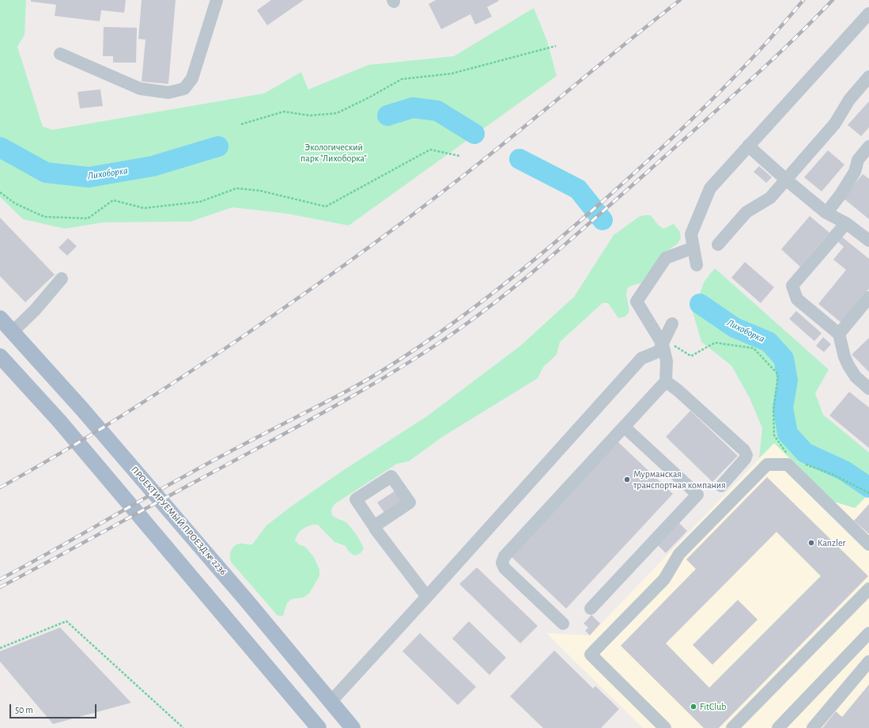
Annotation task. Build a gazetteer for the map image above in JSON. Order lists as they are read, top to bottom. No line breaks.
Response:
{"streets":{"main road":["ПРОЕКТИРУЕМЫЙ ПРОЕЗД № 2236"]},"water":["Лихоборка"],"parks":["Экологический парк \"Лихоборка\""],"places":["Мурманская транспортная компания","Kanzler","FitClub"],"scale_bar":"50 m"}
